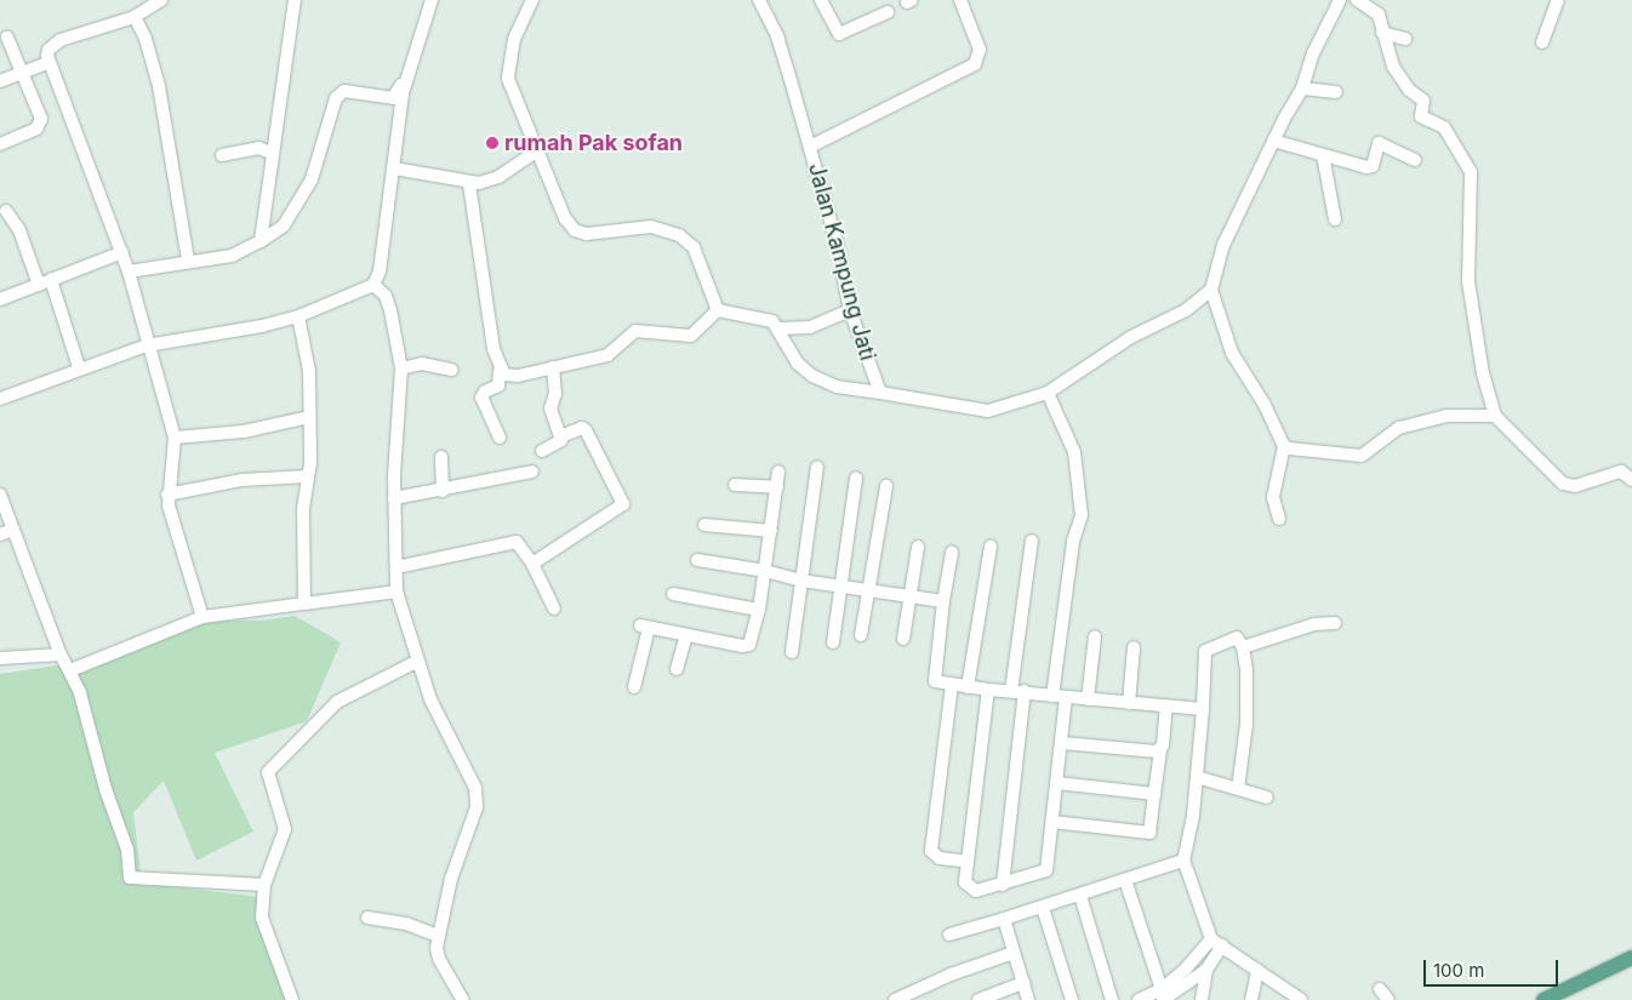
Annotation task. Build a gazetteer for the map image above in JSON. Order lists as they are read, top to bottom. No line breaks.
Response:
{"streets":{"street":["Jalan Kampung Jati"]},"places":["rumah Pak sofan"],"scale_bar":"100 m"}
